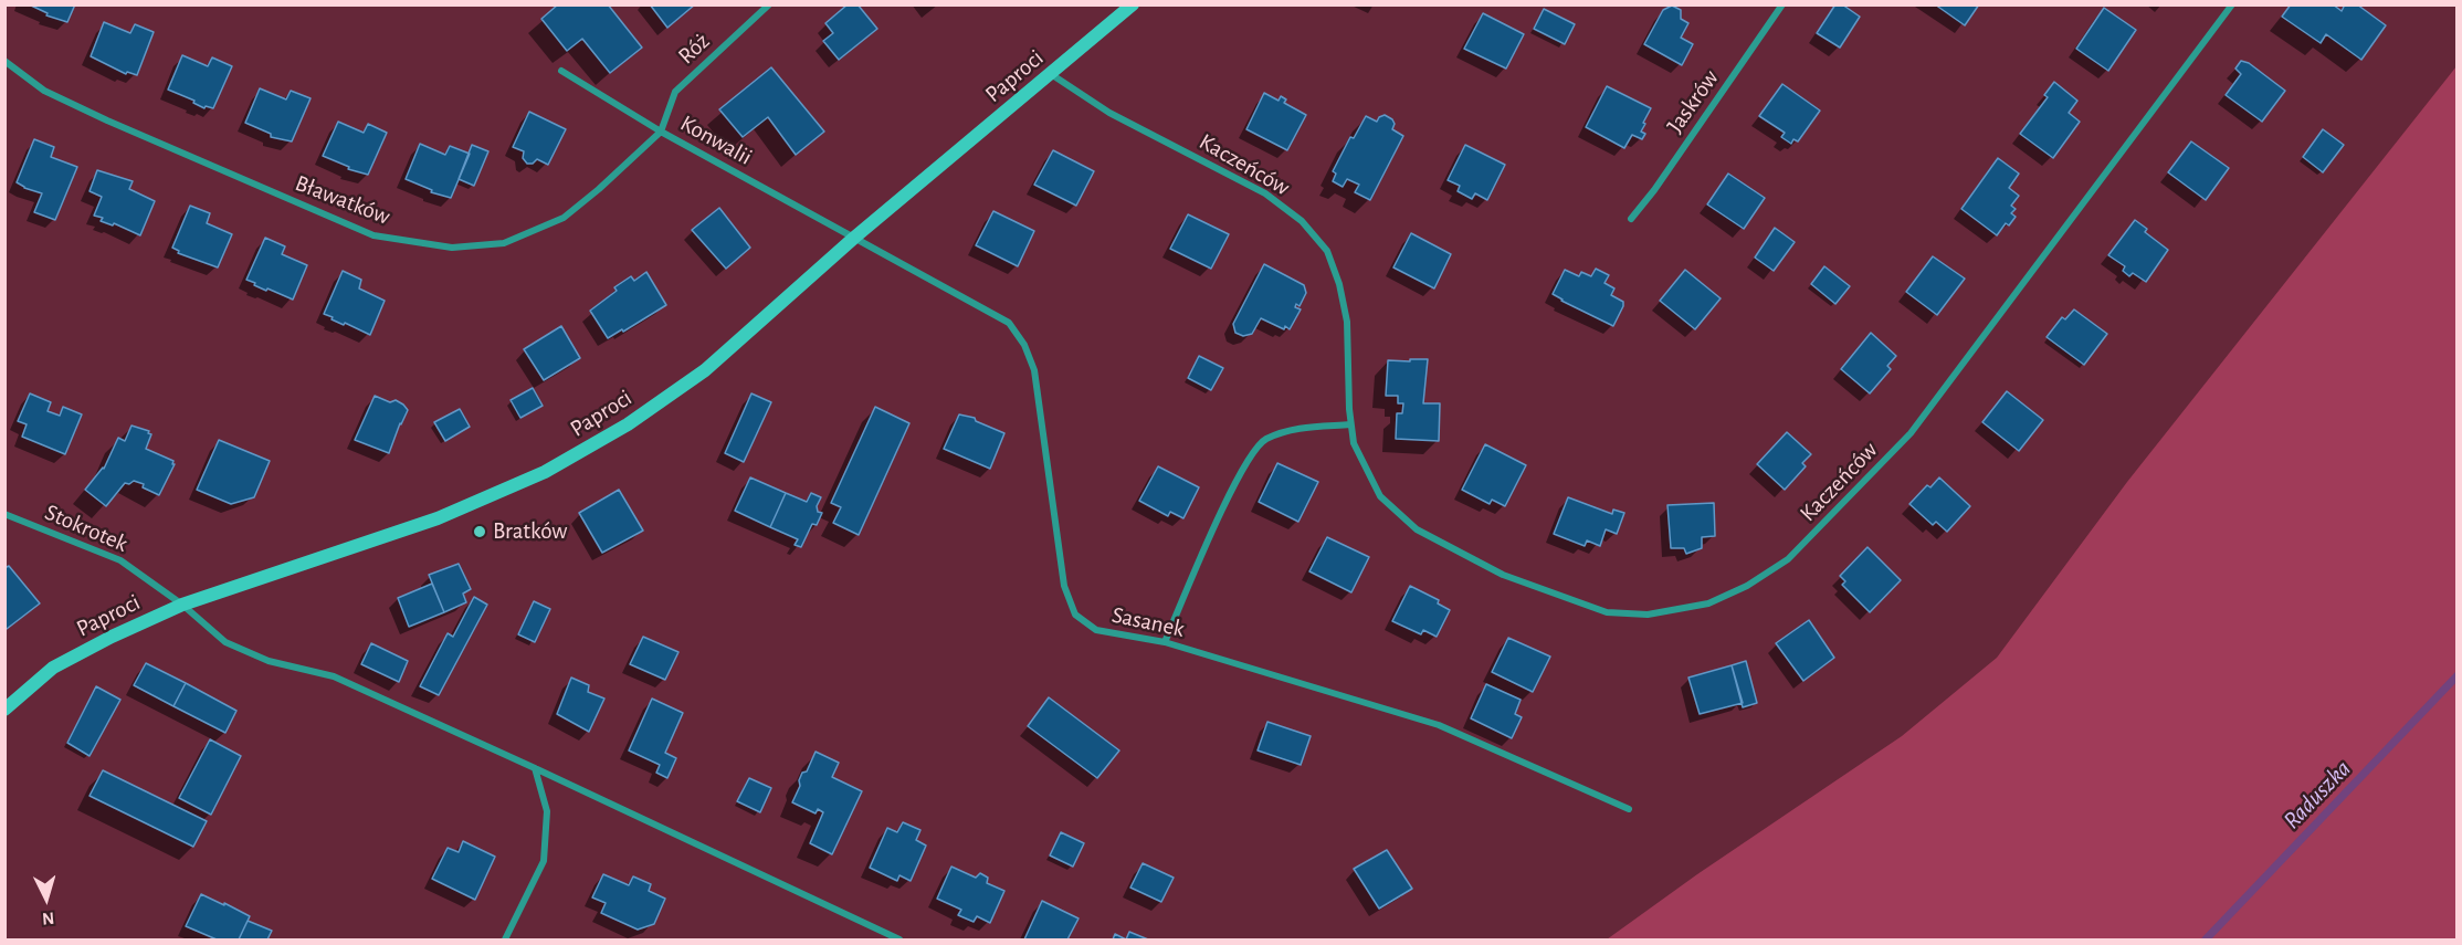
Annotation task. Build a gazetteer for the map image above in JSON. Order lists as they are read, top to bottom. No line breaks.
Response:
{"streets":{"street":["Róż","Paproci","Jaskrów","Konwalii","Kaczeńców","Bławatków","Stokrotek","Sasanek"]},"crossings":[["Róż","Konwalii"],["Róż","Bławatków"],["Paproci","Konwalii"],["Paproci","Kaczeńców"],["Paproci","Stokrotek"],["Paproci","Sasanek"],["Konwalii","Bławatków"],["Konwalii","Sasanek"]],"water":["Raduszka"],"places":["Bratków"],"north":"bottom"}
